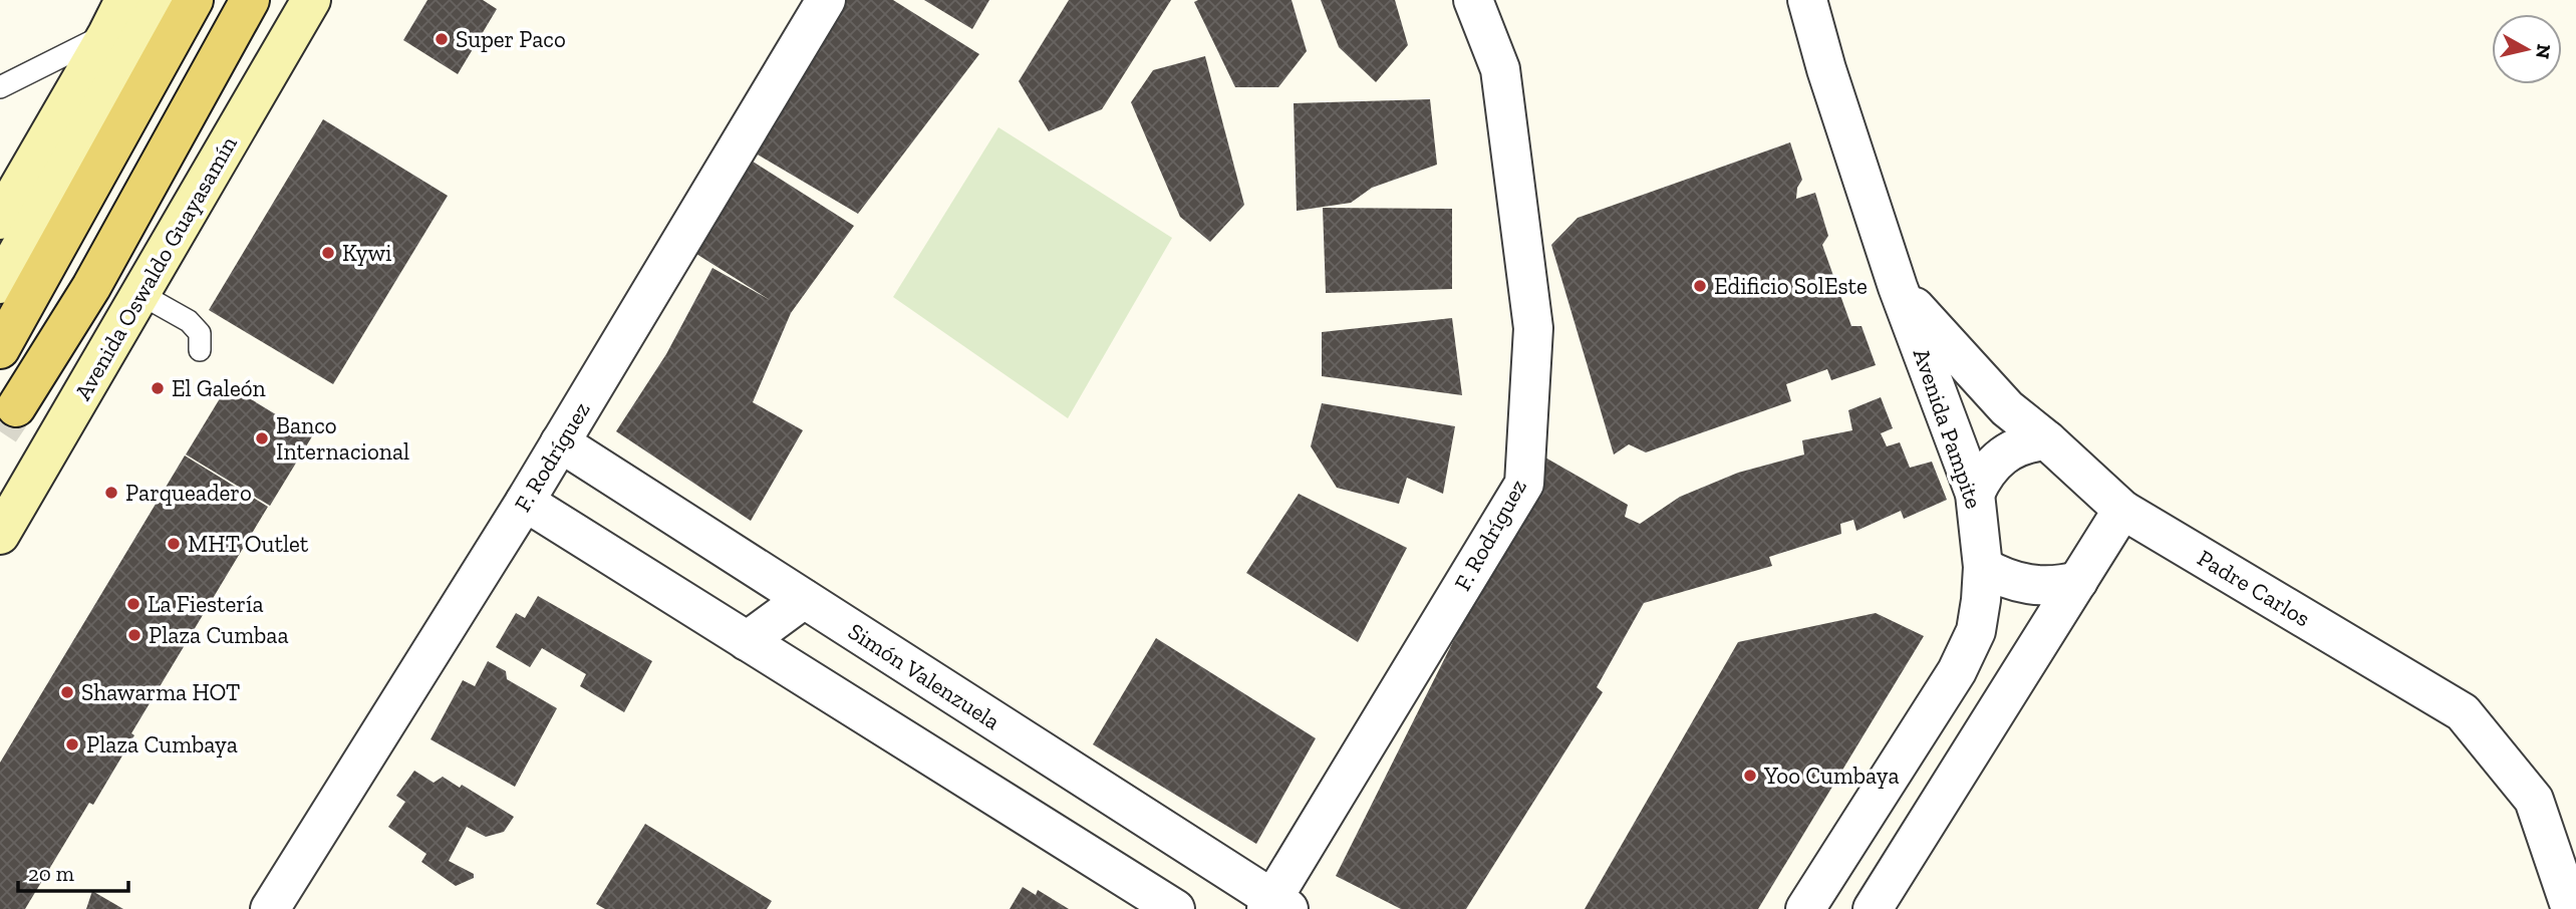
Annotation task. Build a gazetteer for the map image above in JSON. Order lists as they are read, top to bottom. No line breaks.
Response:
{"streets":{"main road":["Avenida Oswaldo Guayasamín"],"street":["Avenida Pampite","F. Rodríguez","Padre Carlos","Simón Valenzuela"]},"crossings":[["Avenida Pampite","Padre Carlos"],["F. Rodríguez","Simón Valenzuela"]],"places":["Super Paco","Kywi","Edificio SolEste","El Galeón","Banco Internacional","Parqueadero","MHT Outlet","La Fiestería","Plaza Cumbaa","Shawarma HOT","Plaza Cumbaya","Yoo Cumbaya"],"scale_bar":"20 m","north":"right"}
